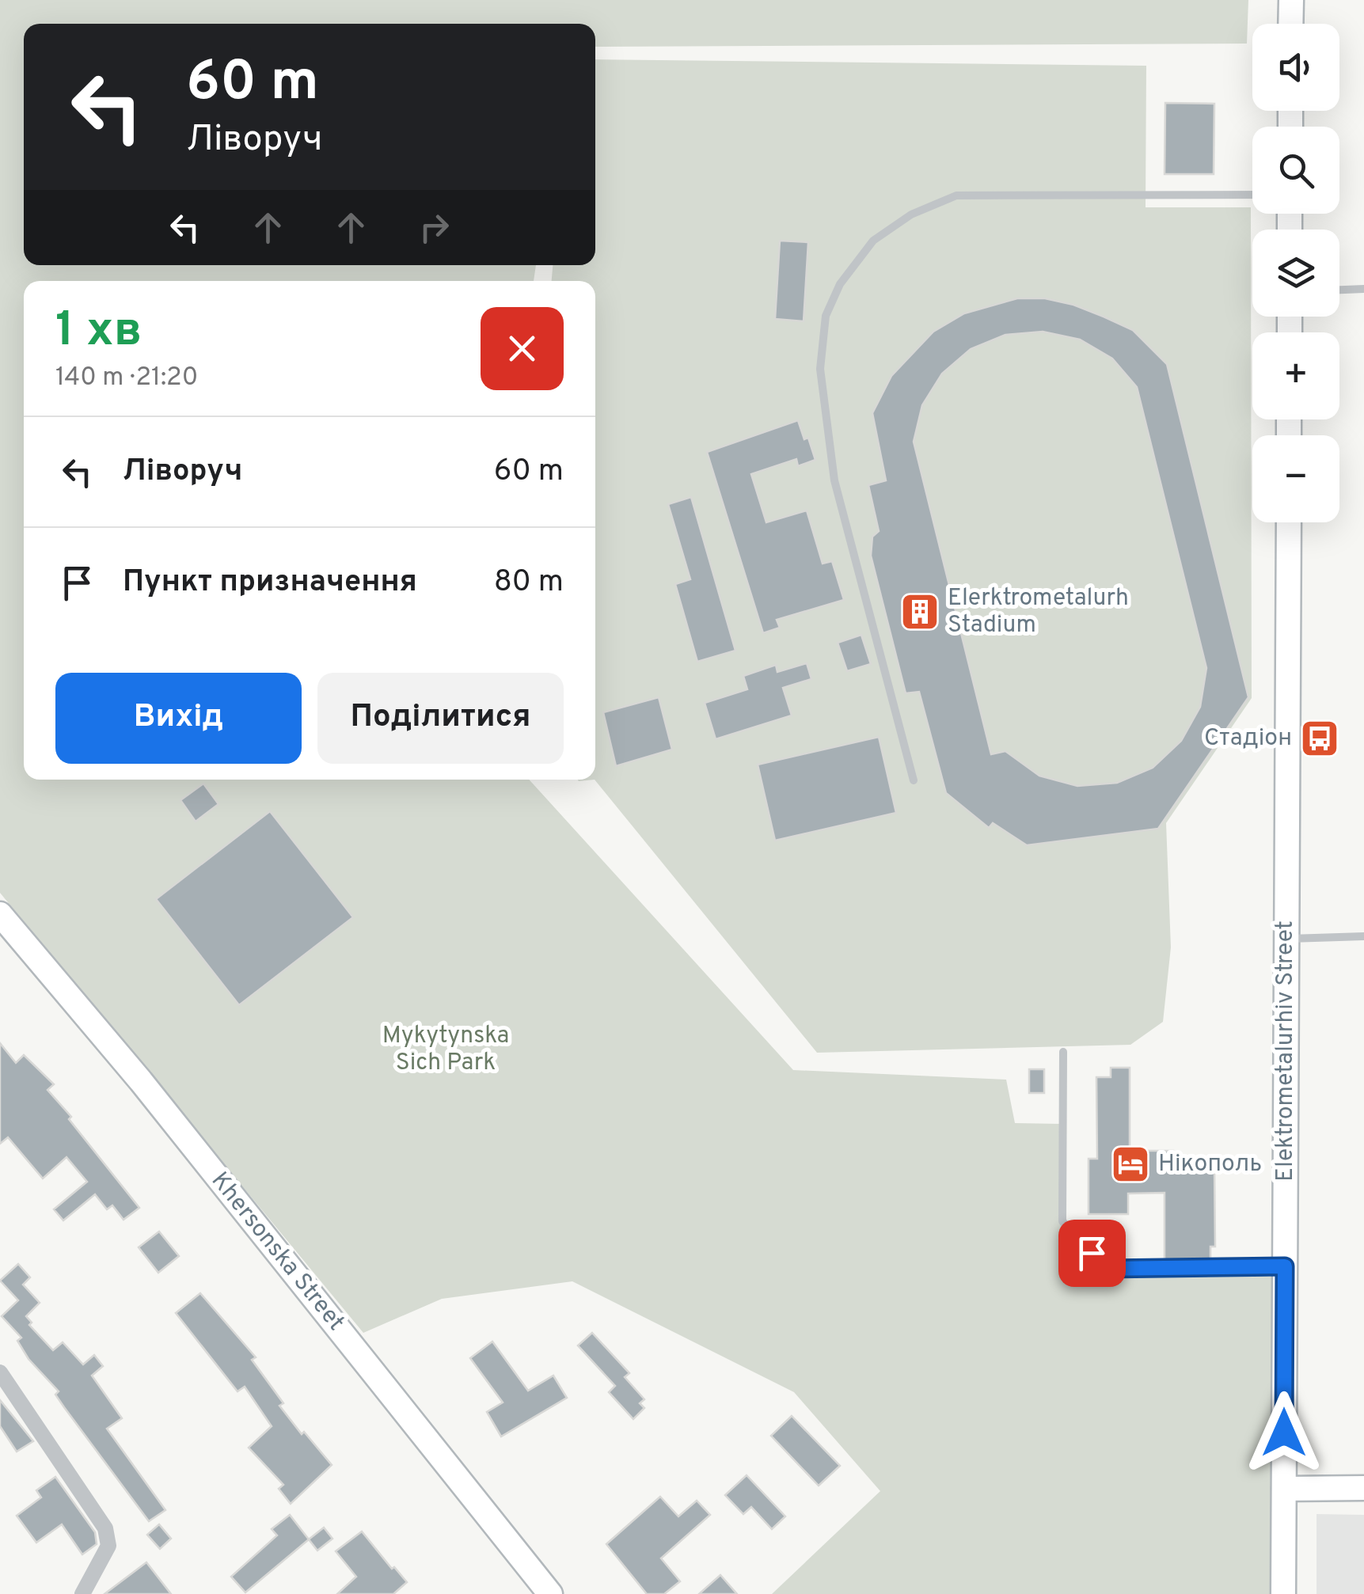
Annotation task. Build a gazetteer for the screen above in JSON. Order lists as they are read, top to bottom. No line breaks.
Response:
{"streets":{"main road":["Elektrometalurhiv Street","Khersonska Street"]},"parks":["Mykytynska Sich Park"],"places":{"building":["Elerktrometalurh Stadium"],"bus stop":["Стадіон"],"hotel":["Нікополь"]},"page":{"map_buttons":["+","−"],"turn":["60 m","Ліворуч"],"heading":["1 хв","140 m · 21:20"],"list":[{"name":"Ліворуч","value":"60 m"},{"name":"Пункт призначення","value":"80 m"}],"buttons":["Вихід","Поділитися"]}}
